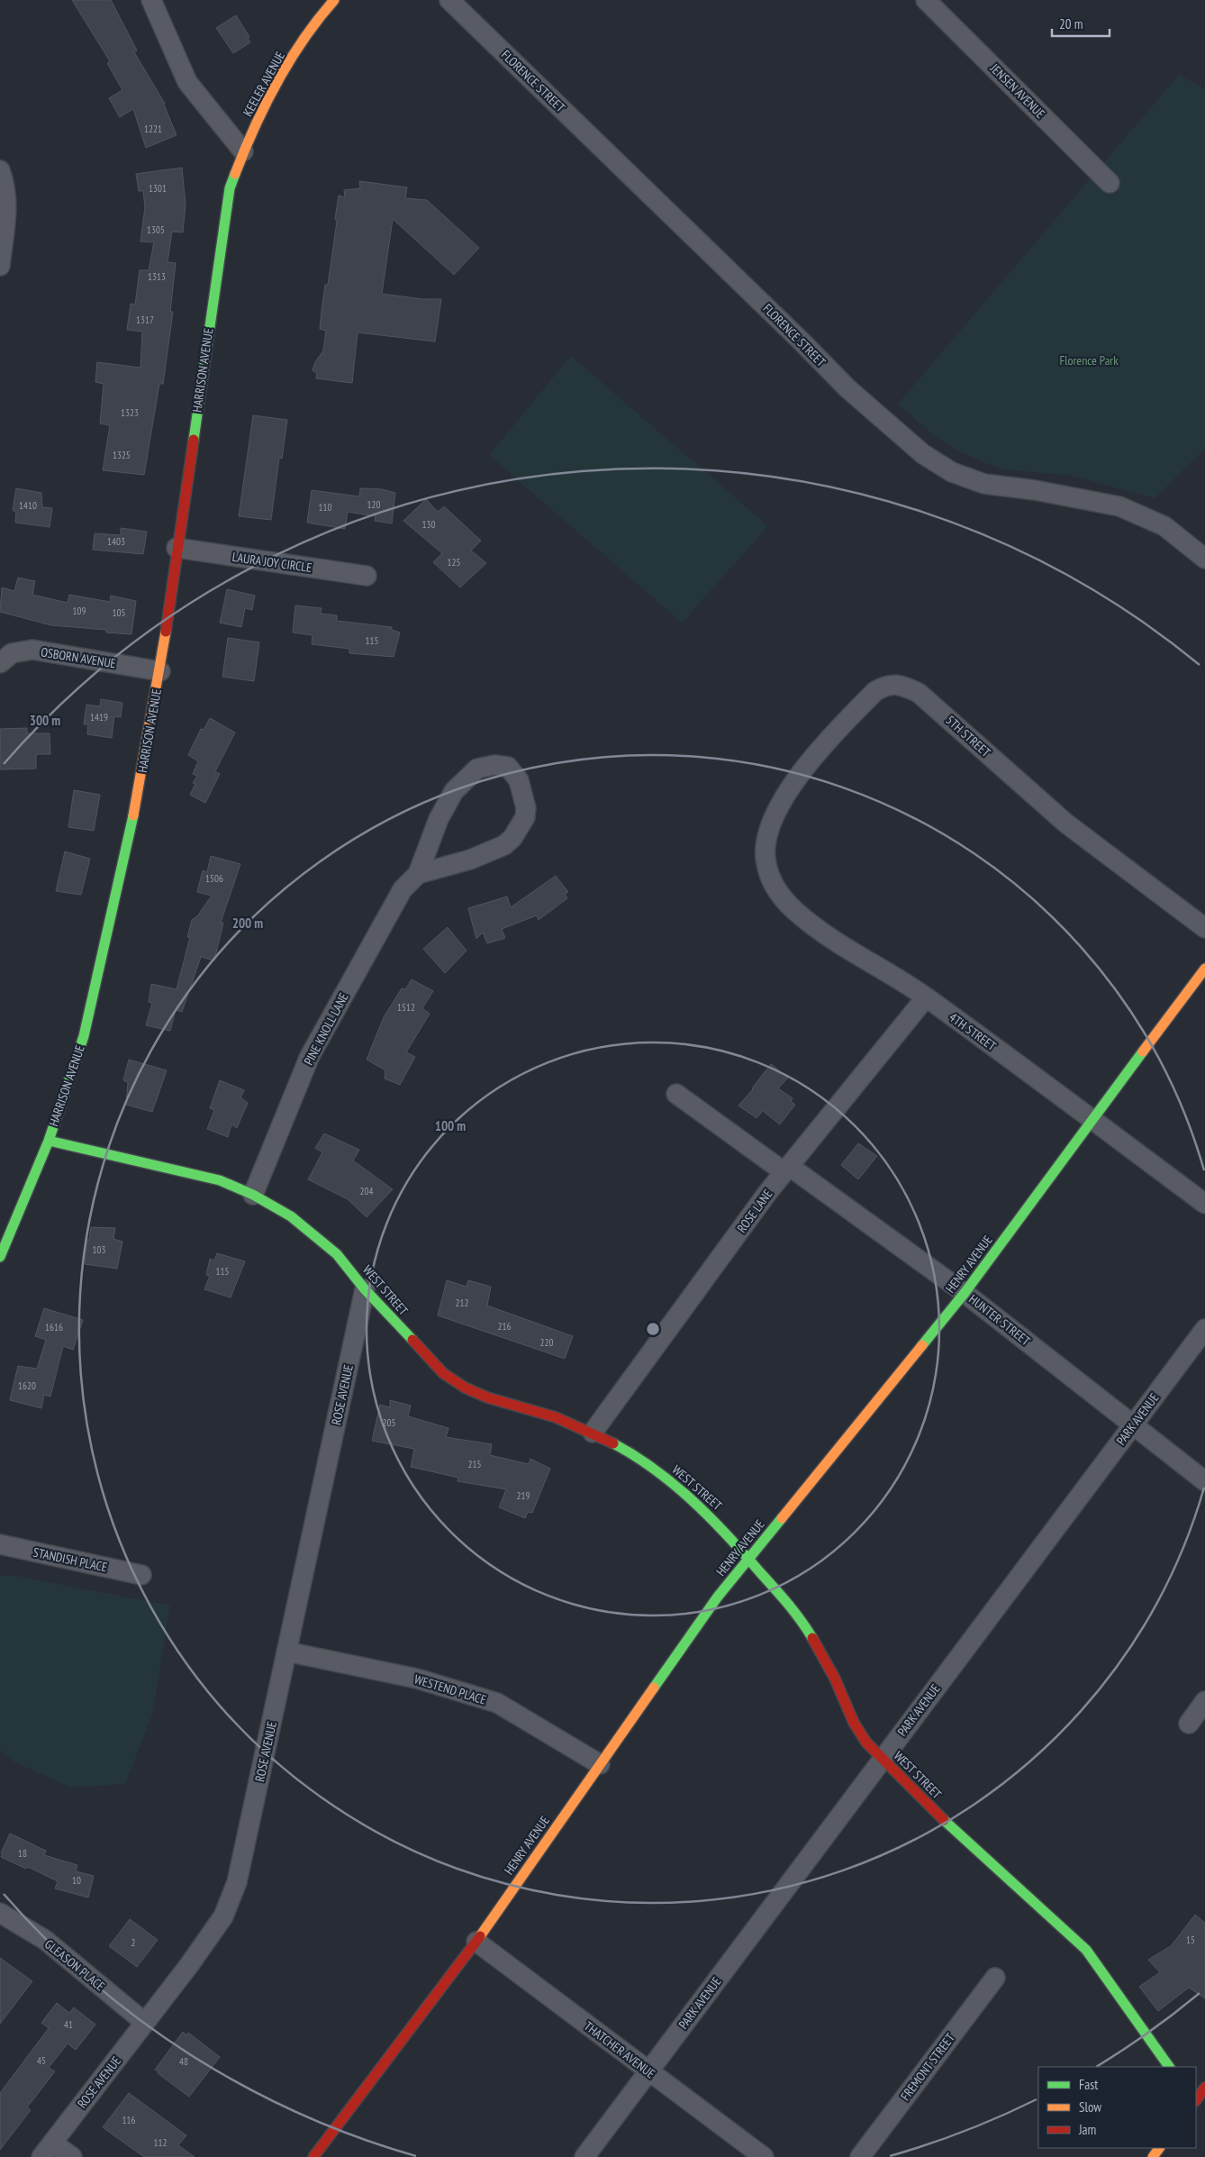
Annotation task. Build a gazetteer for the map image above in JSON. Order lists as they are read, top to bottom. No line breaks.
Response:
{"streets":{"street":["FLORENCE STREET","KEELER AVENUE","JENSEN AVENUE","HARRISON AVENUE","LAURA JOY CIRCLE","OSBORN AVENUE","5TH STREET","PINE KNOLL LANE","4TH STREET","ROSE LANE","HENRY AVENUE","WEST STREET","HUNTER STREET","ROSE AVENUE","PARK AVENUE","STANDISH PLACE","WESTEND PLACE","GLEASON PLACE","THATCHER AVENUE","FREMONT STREET"]},"crossings":[["KEELER AVENUE","HARRISON AVENUE"],["HARRISON AVENUE","LAURA JOY CIRCLE"],["HARRISON AVENUE","OSBORN AVENUE"],["HARRISON AVENUE","WEST STREET"],["5TH STREET","4TH STREET"],["PINE KNOLL LANE","WEST STREET"],["4TH STREET","ROSE LANE"],["4TH STREET","HENRY AVENUE"],["ROSE LANE","WEST STREET"],["ROSE LANE","HUNTER STREET"],["HENRY AVENUE","WEST STREET"],["HENRY AVENUE","HUNTER STREET"],["HENRY AVENUE","WESTEND PLACE"],["HENRY AVENUE","THATCHER AVENUE"],["WEST STREET","ROSE AVENUE"],["WEST STREET","PARK AVENUE"],["HUNTER STREET","PARK AVENUE"],["ROSE AVENUE","WESTEND PLACE"],["ROSE AVENUE","GLEASON PLACE"],["PARK AVENUE","THATCHER AVENUE"]],"parks":["Florence Park"],"house_numbers":["1221","1301","1305","1313","1317","1323","1325","120","1410","110","130","1403","125","109","105","115","1419","1506","1512","204","103","115","212","216","1616","220","1620","205","215","219","18","10","15","2","41","45","48","116","112"],"legend":["Fast","Slow","Jam"],"scale_bar":"20 m","rings":["300 m","200 m","100 m"]}
